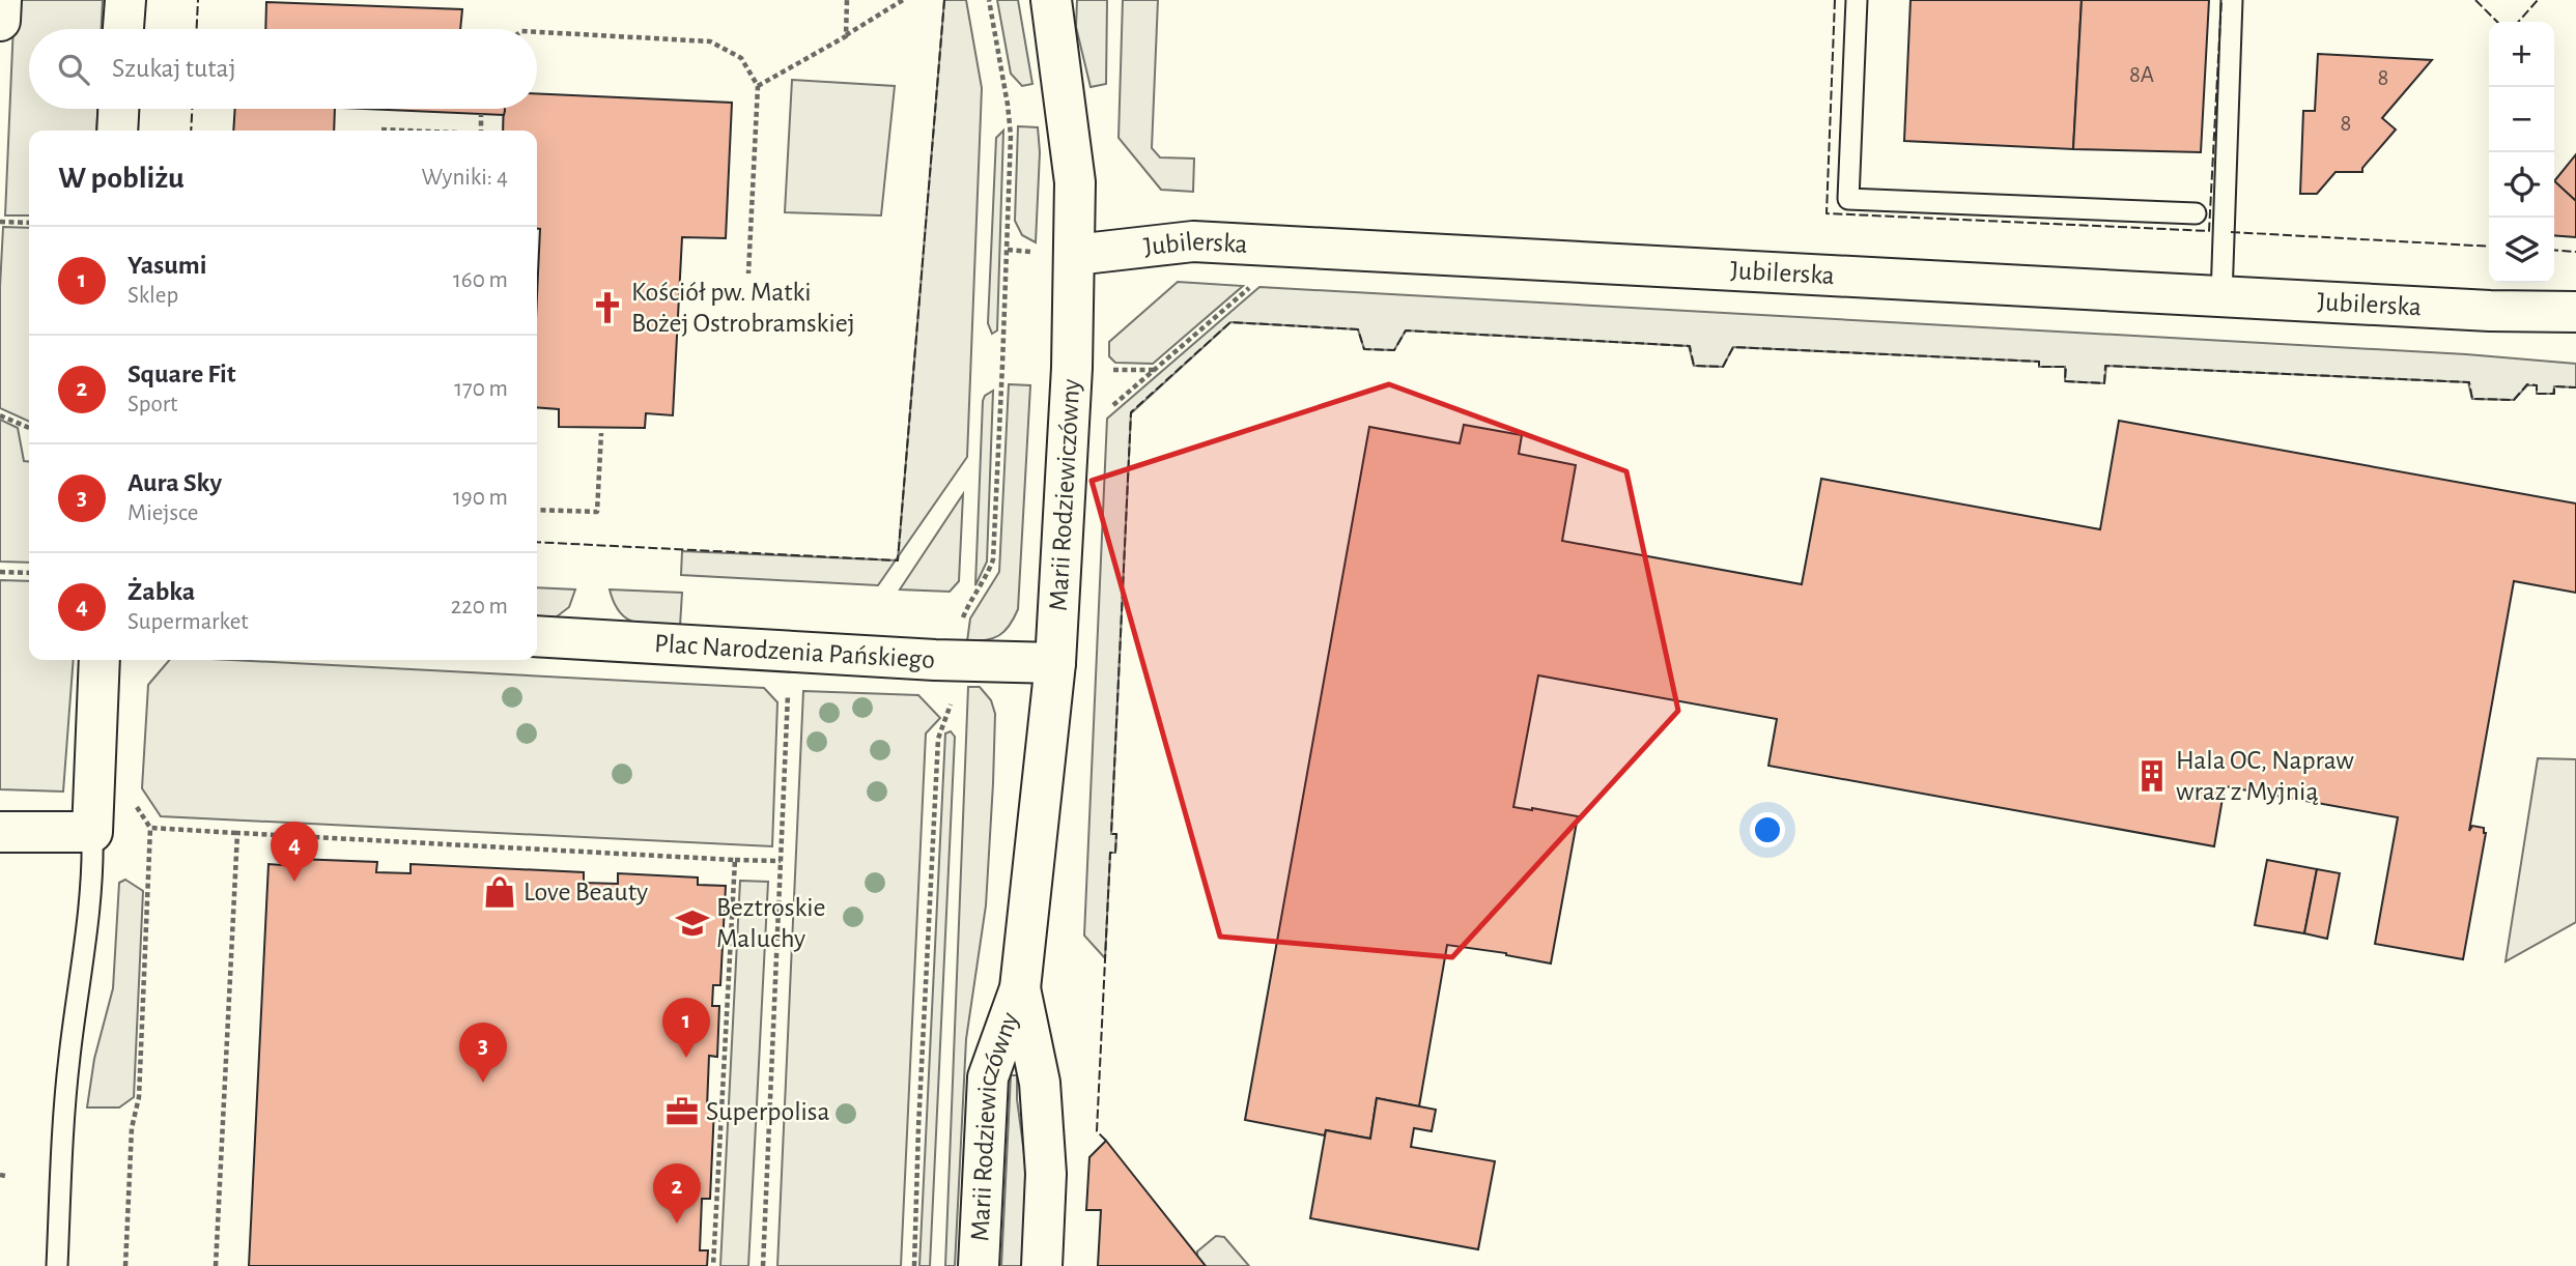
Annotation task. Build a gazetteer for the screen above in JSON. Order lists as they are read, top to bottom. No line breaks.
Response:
{"streets":{"street":["Jubilerska","Marii Rodziewiczówny","Plac Narodzenia Pańskiego"]},"crossings":[["Jubilerska","Marii Rodziewiczówny"],["Marii Rodziewiczówny","Plac Narodzenia Pańskiego"]],"places":{"church":["Kościół pw. Matki Bożej Ostrobramskiej"],"building":["Hala OC, Napraw wraz z Myjnią"],"shop":["Love Beauty"],"school or university":["Beztroskie Maluchy"],"office":["Superpolisa"]},"house_numbers":["8A","8","8"],"page":{"map_buttons":["+","−"],"search":"Szukaj tutaj","heading":["W pobliżu","Wyniki: 4"],"list":[{"mark":"1","name":"Yasumi","note":"Sklep","value":"160 m"},{"mark":"2","name":"Square Fit","note":"Sport","value":"170 m"},{"mark":"3","name":"Aura Sky","note":"Miejsce","value":"190 m"},{"mark":"4","name":"Żabka","note":"Supermarket","value":"220 m"}],"pins":["4","1","3","2"]}}
